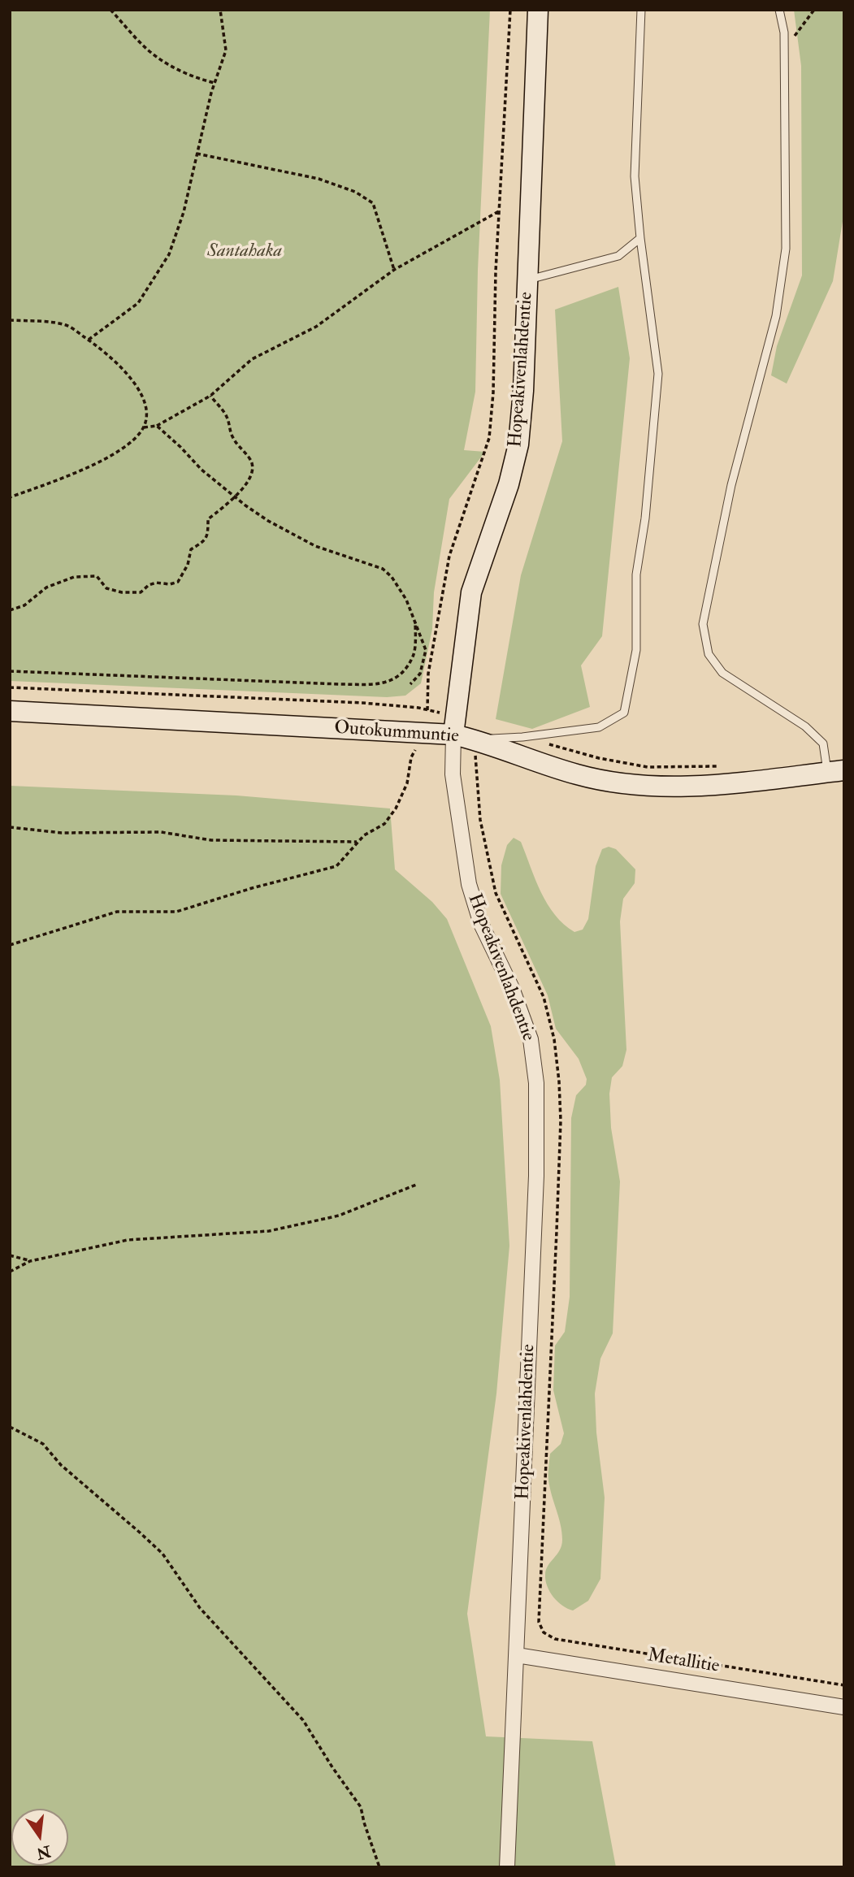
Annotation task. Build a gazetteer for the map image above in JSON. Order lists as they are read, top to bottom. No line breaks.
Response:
{"streets":{"street":["Hopeakivenlahdentie","Outokummuntie","Metallitie"]},"crossings":[["Hopeakivenlahdentie","Outokummuntie"],["Hopeakivenlahdentie","Metallitie"]],"parks":["Santahaka"],"north":"bottom"}
